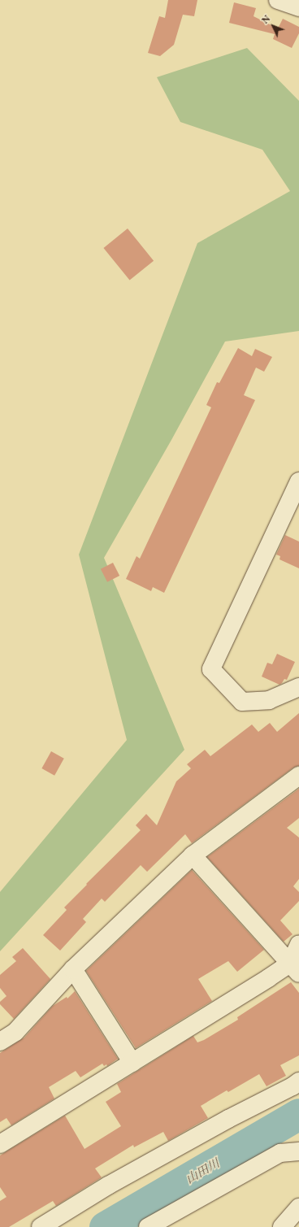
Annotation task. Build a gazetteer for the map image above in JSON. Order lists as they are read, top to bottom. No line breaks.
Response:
{"water":["山田川"],"north":"top left"}
